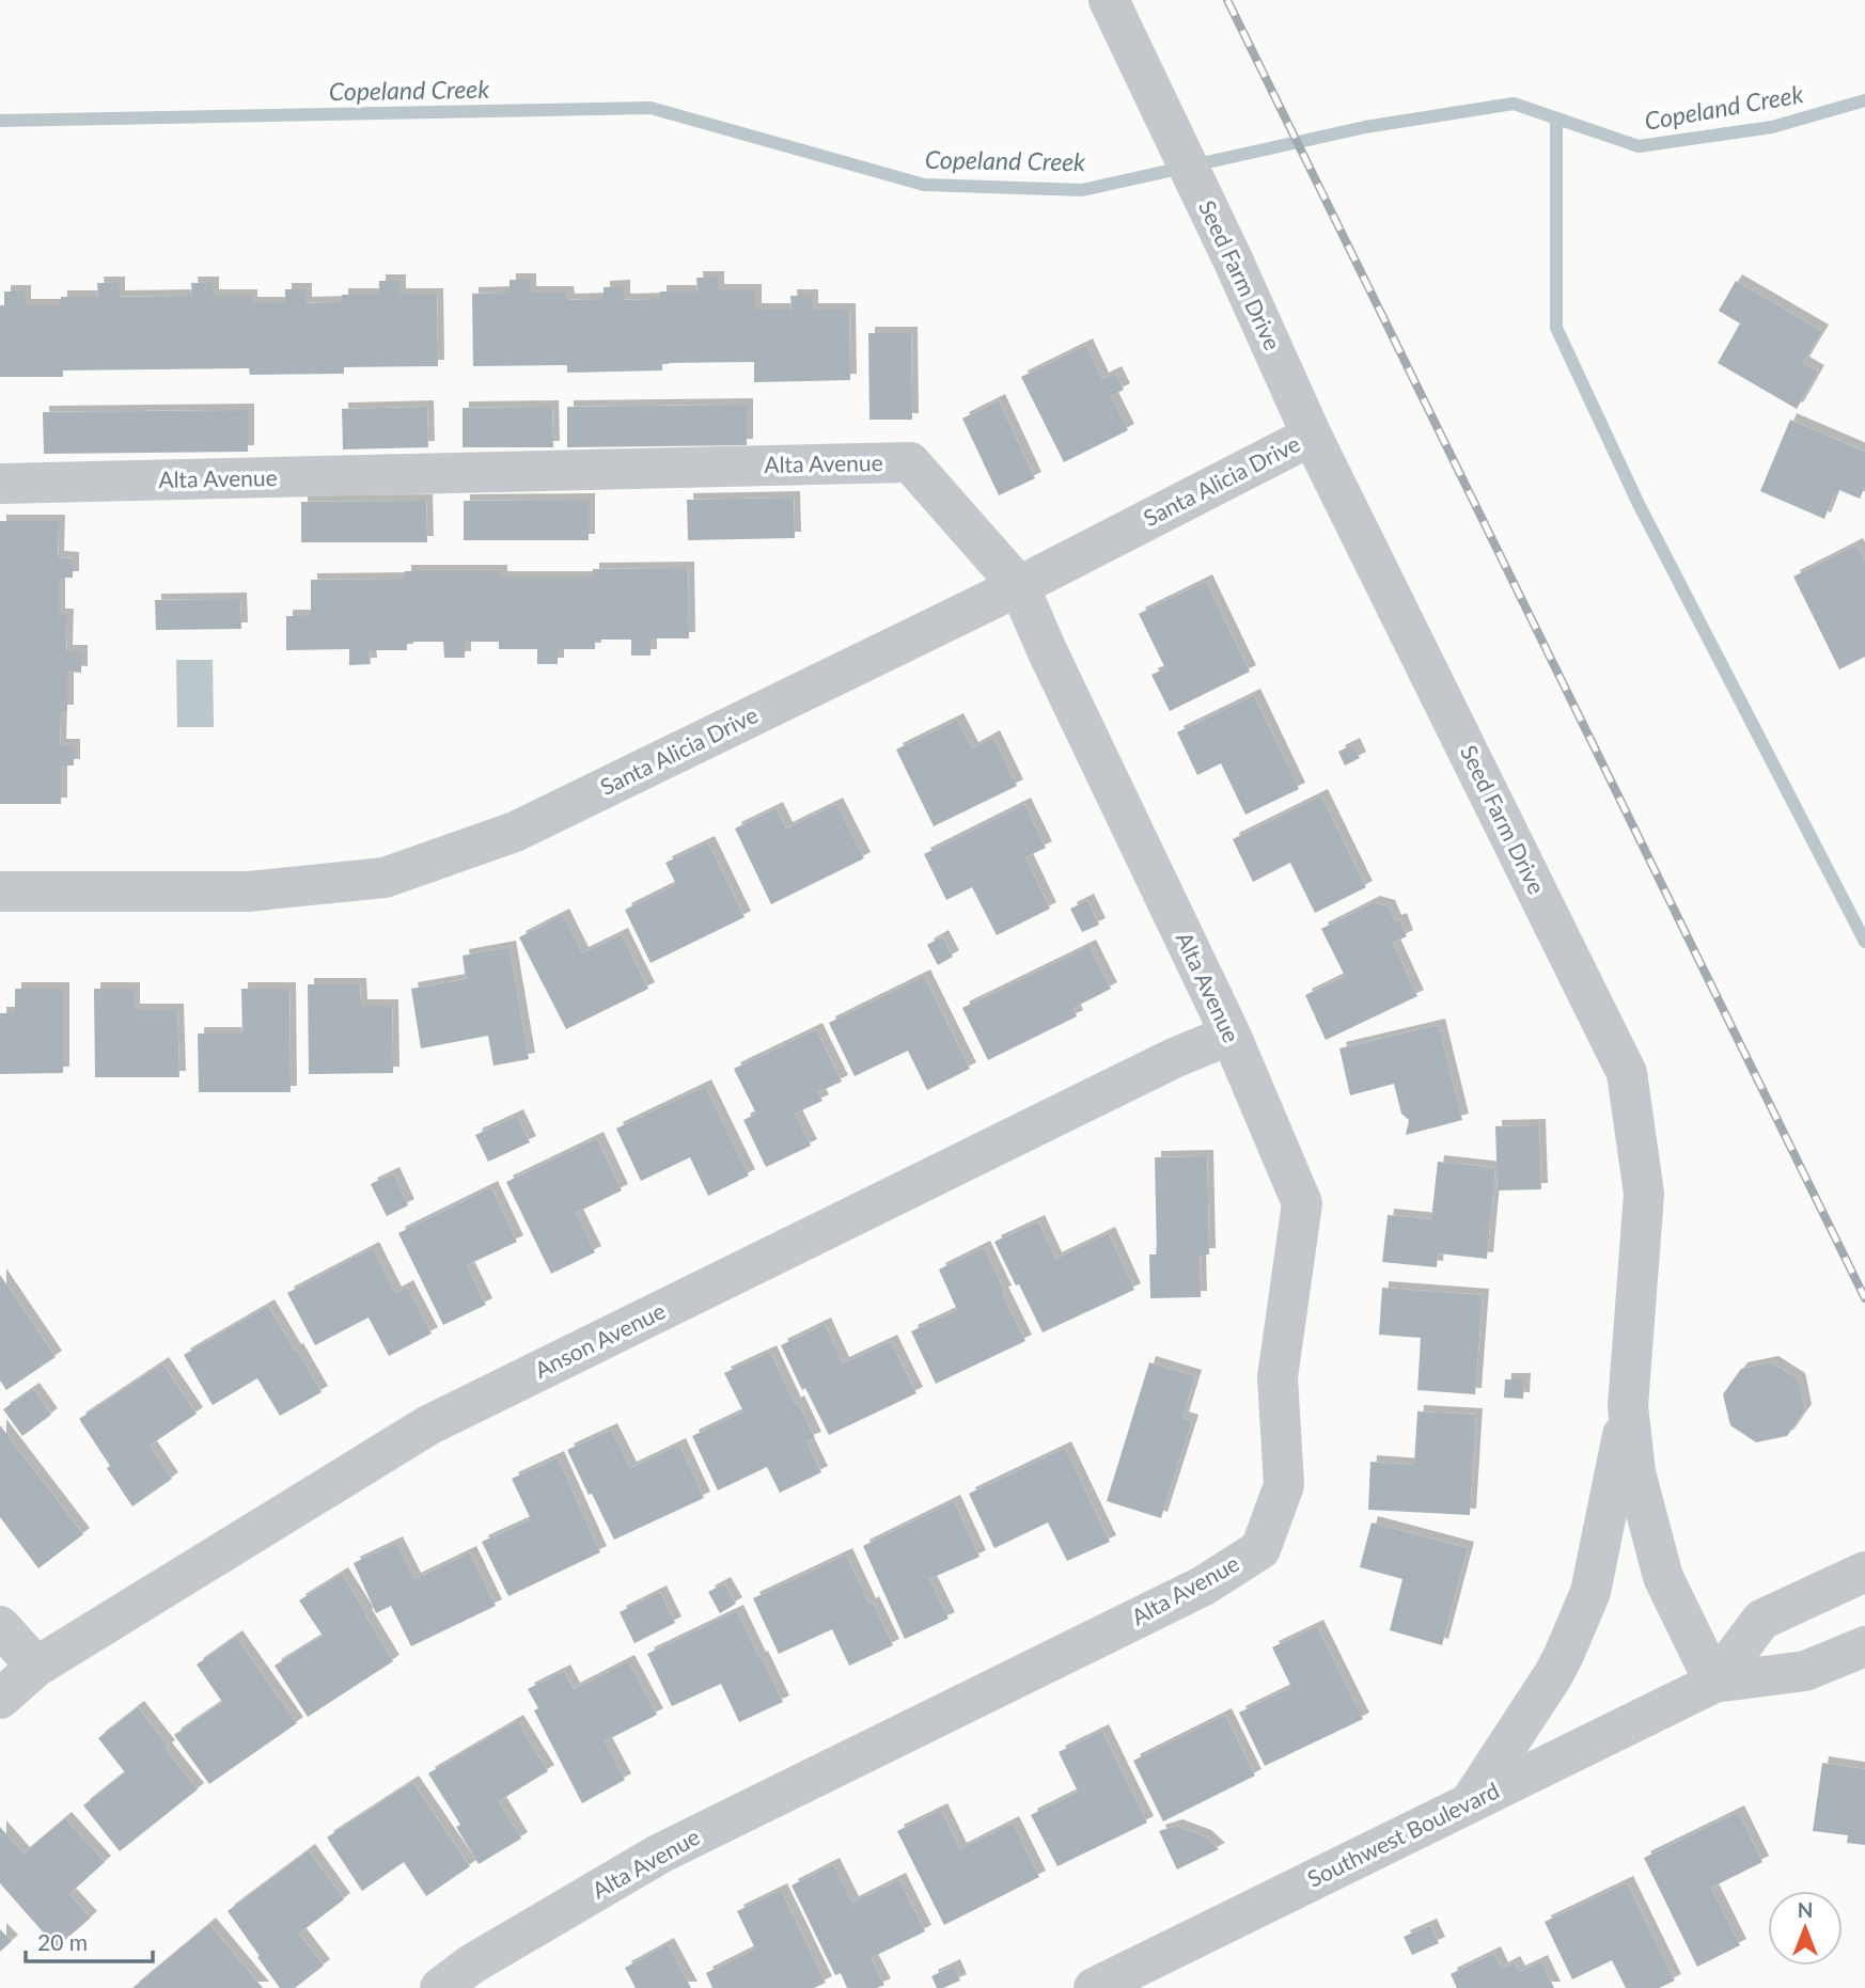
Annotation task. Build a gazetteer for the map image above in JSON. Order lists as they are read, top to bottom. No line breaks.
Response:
{"streets":{"street":["Seed Farm Drive","Alta Avenue","Santa Alicia Drive","Anson Avenue","Southwest Boulevard"]},"crossings":[["Seed Farm Drive","Santa Alicia Drive"],["Seed Farm Drive","Southwest Boulevard"],["Alta Avenue","Santa Alicia Drive"],["Alta Avenue","Anson Avenue"]],"water":["Copeland Creek"],"scale_bar":"20 m","north":"top"}
